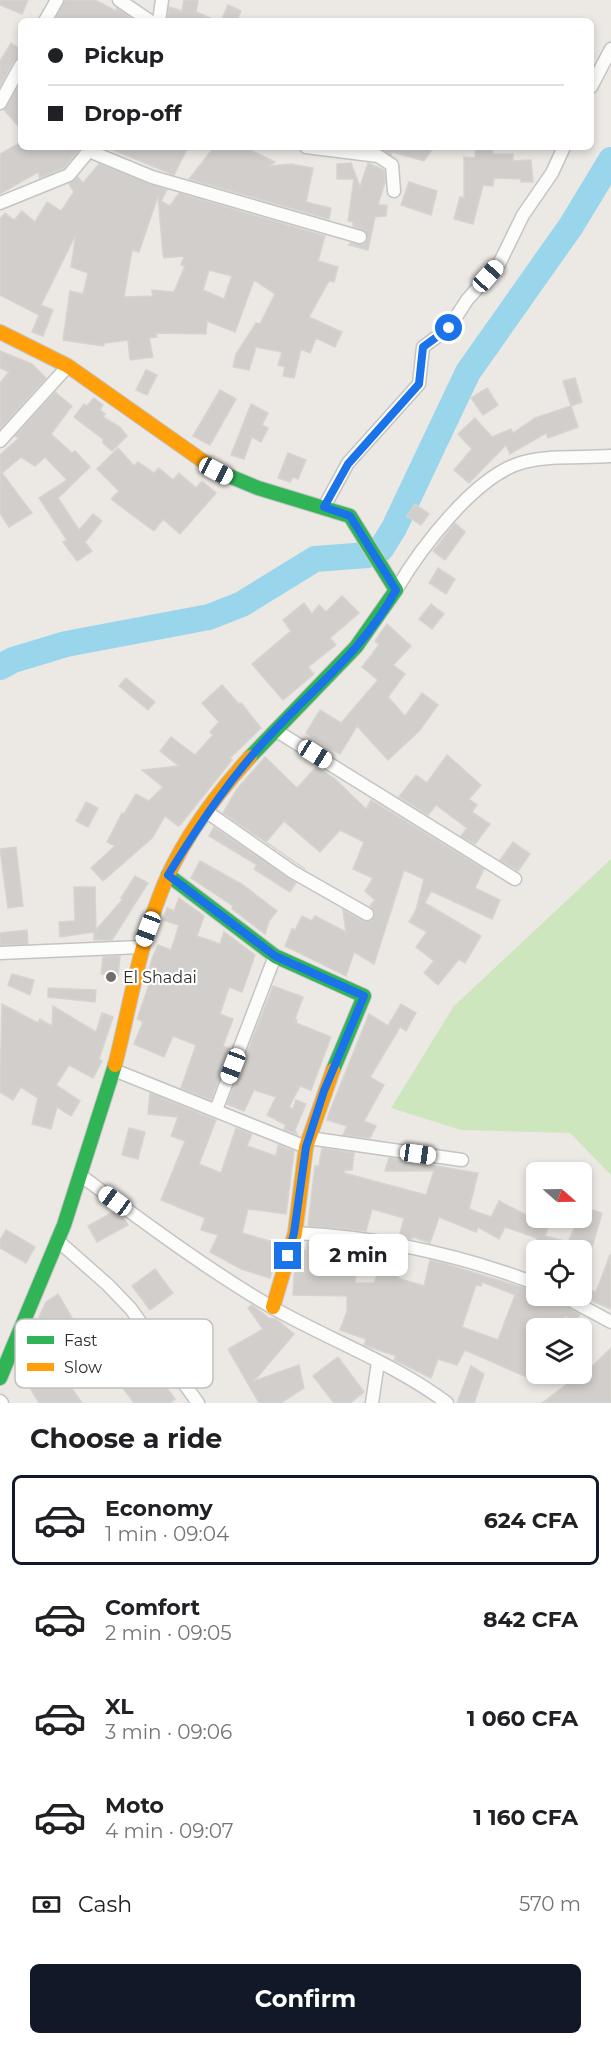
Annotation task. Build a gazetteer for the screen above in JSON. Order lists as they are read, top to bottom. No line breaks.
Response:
{"places":["El Shadai"],"legend":["Fast","Slow"],"north":"right","page":{"banner":["Pickup","Drop-off"],"bubble":"2 min","heading":"Choose a ride","list":[{"name":"Economy","note":"1 min · 09:04","value":"624 CFA"},{"name":"Comfort","note":"2 min · 09:05","value":"842 CFA"},{"name":"XL","note":"3 min · 09:06","value":"1 060 CFA"},{"name":"Moto","note":"4 min · 09:07","value":"1 160 CFA"}],"pay":["Cash","570 m"],"buttons":"Confirm"}}
